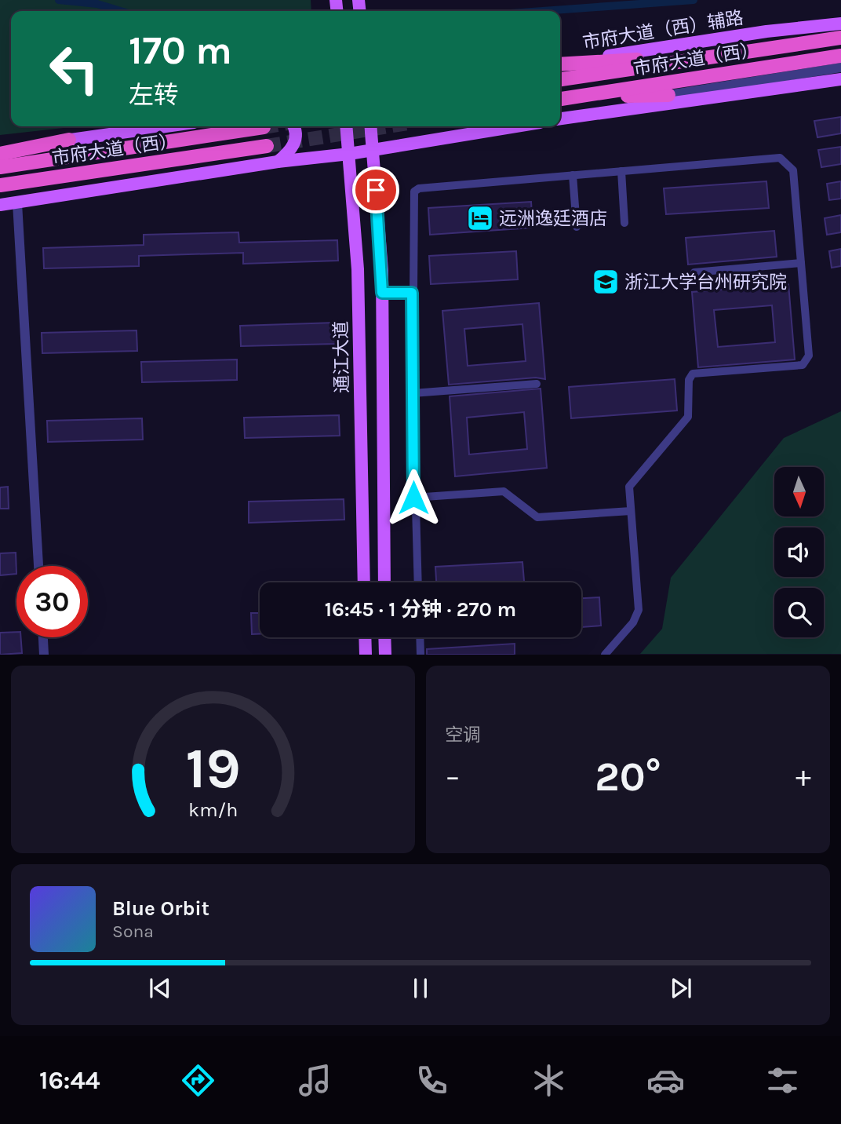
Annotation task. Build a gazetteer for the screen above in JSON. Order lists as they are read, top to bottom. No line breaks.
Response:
{"streets":{"highway":["市府大道（西）"],"main road":["市府大道（西）辅路","通江大道"]},"places":{"hotel":["远洲逸廷酒店"],"school or university":["浙江大学台州研究院"]},"north":"bottom","page":{"turn":["170 m","左转"],"limit":"30","trip":"16:45 · 1 分钟 · 270 m","tile":"空调","heat":["−","20°","+"],"song":["Blue Orbit","Sona"],"tabs":"16:44","gauge":["19","km/h"]}}
